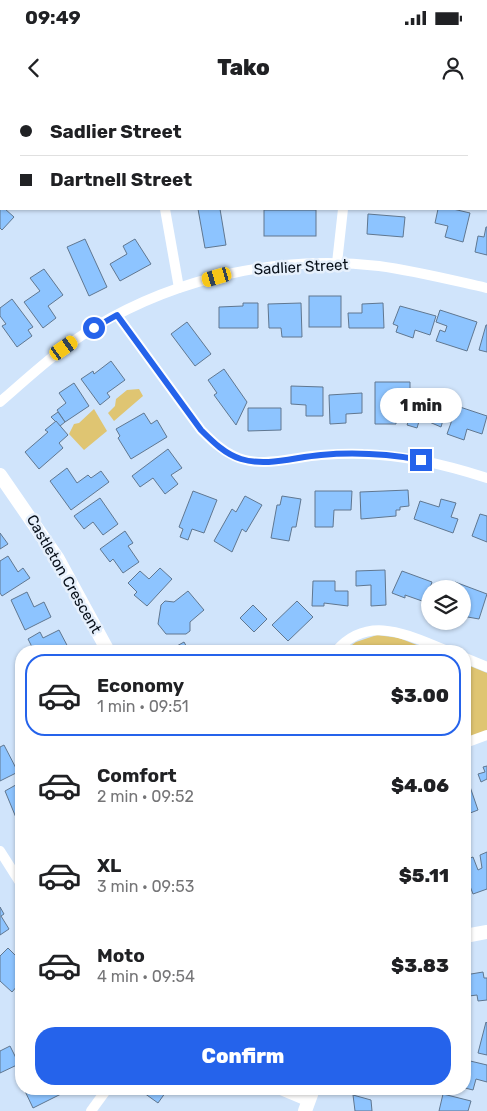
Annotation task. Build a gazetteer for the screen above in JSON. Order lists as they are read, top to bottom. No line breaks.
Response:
{"streets":{"street":["Sadlier Street","Castleton Crescent"]},"page":{"status":"09:49","header":"Tako","banner":["Sadlier Street","Dartnell Street"],"bubble":"1 min","list":[{"name":"Economy","note":"1 min · 09:51","value":"$3.00"},{"name":"Comfort","note":"2 min · 09:52","value":"$4.06"},{"name":"XL","note":"3 min · 09:53","value":"$5.11"},{"name":"Moto","note":"4 min · 09:54","value":"$3.83"}],"buttons":"Confirm"}}
